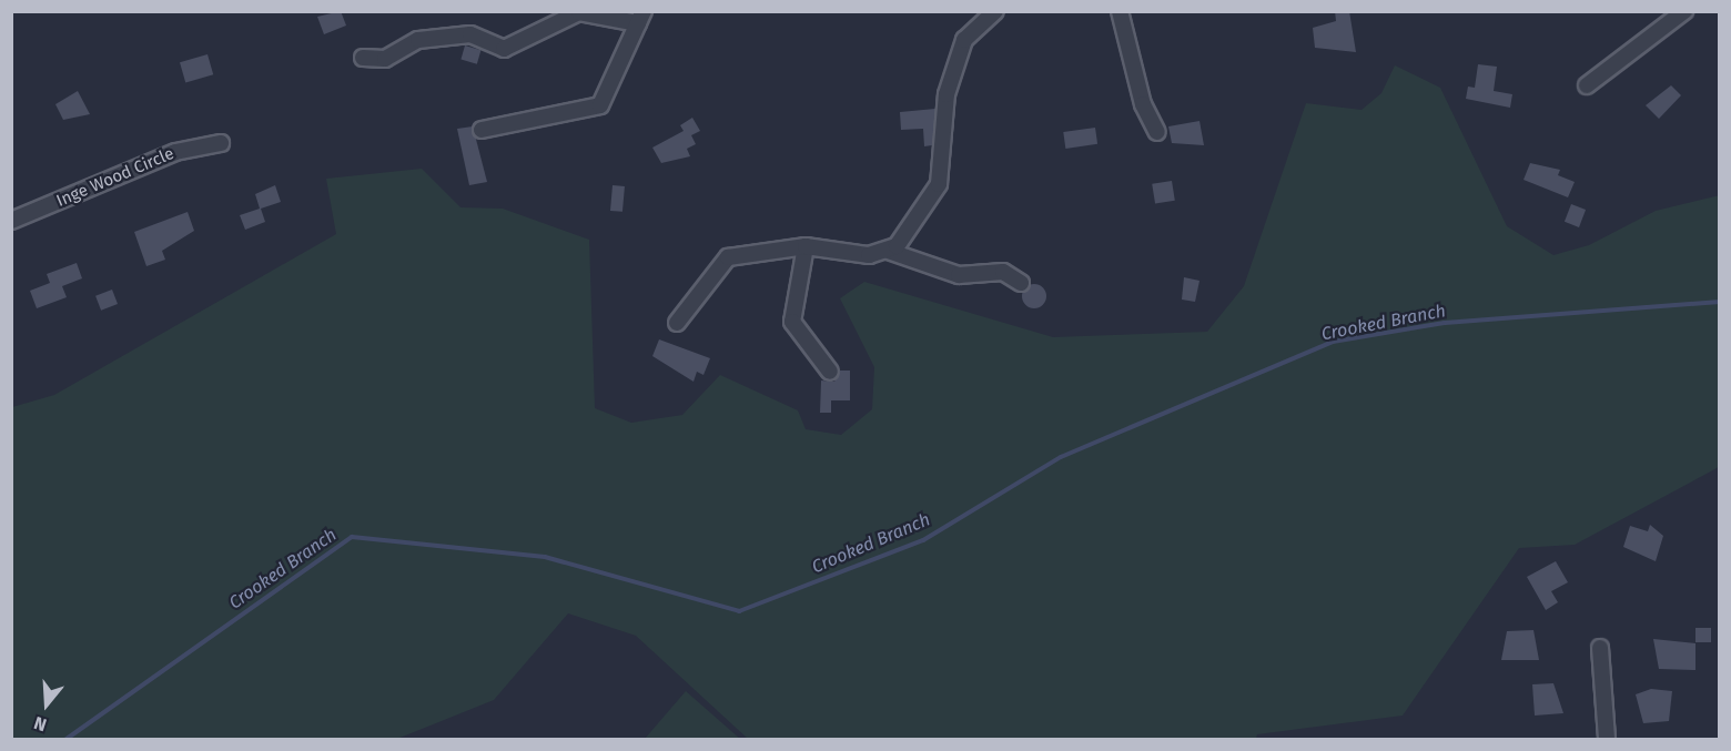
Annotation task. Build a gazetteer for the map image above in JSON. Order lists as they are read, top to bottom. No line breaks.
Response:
{"streets":{"street":["Inge Wood Circle"]},"water":["Crooked Branch"],"north":"bottom"}
